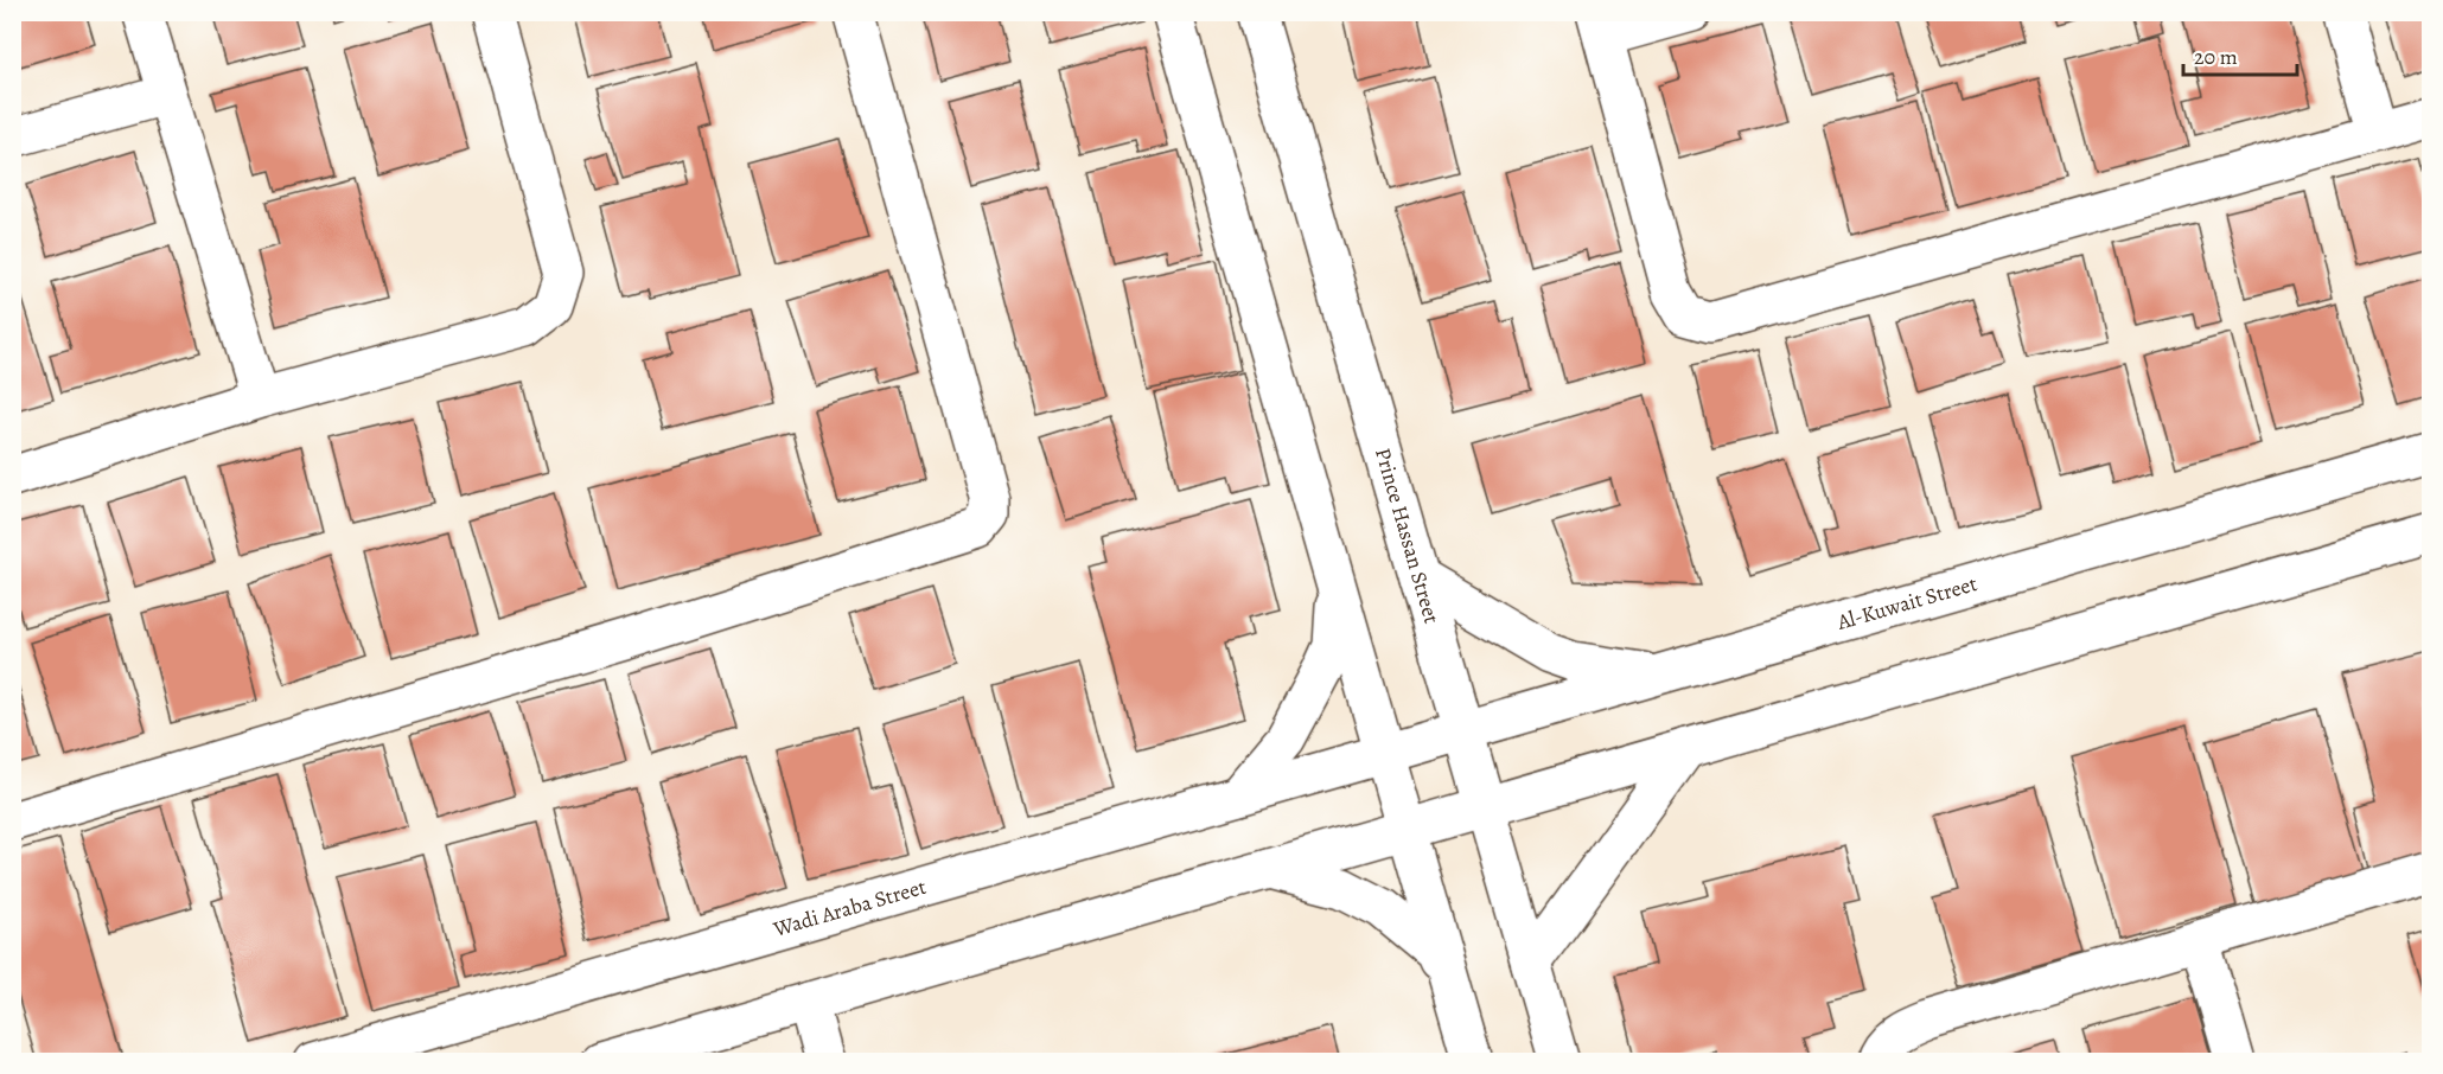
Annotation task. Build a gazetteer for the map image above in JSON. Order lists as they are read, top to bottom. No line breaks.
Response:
{"streets":{"main road":["Prince Hassan Street","Al-Kuwait Street","Wadi Araba Street"]},"crossings":[["Prince Hassan Street","Al-Kuwait Street"],["Al-Kuwait Street","Wadi Araba Street"]],"scale_bar":"20 m"}
